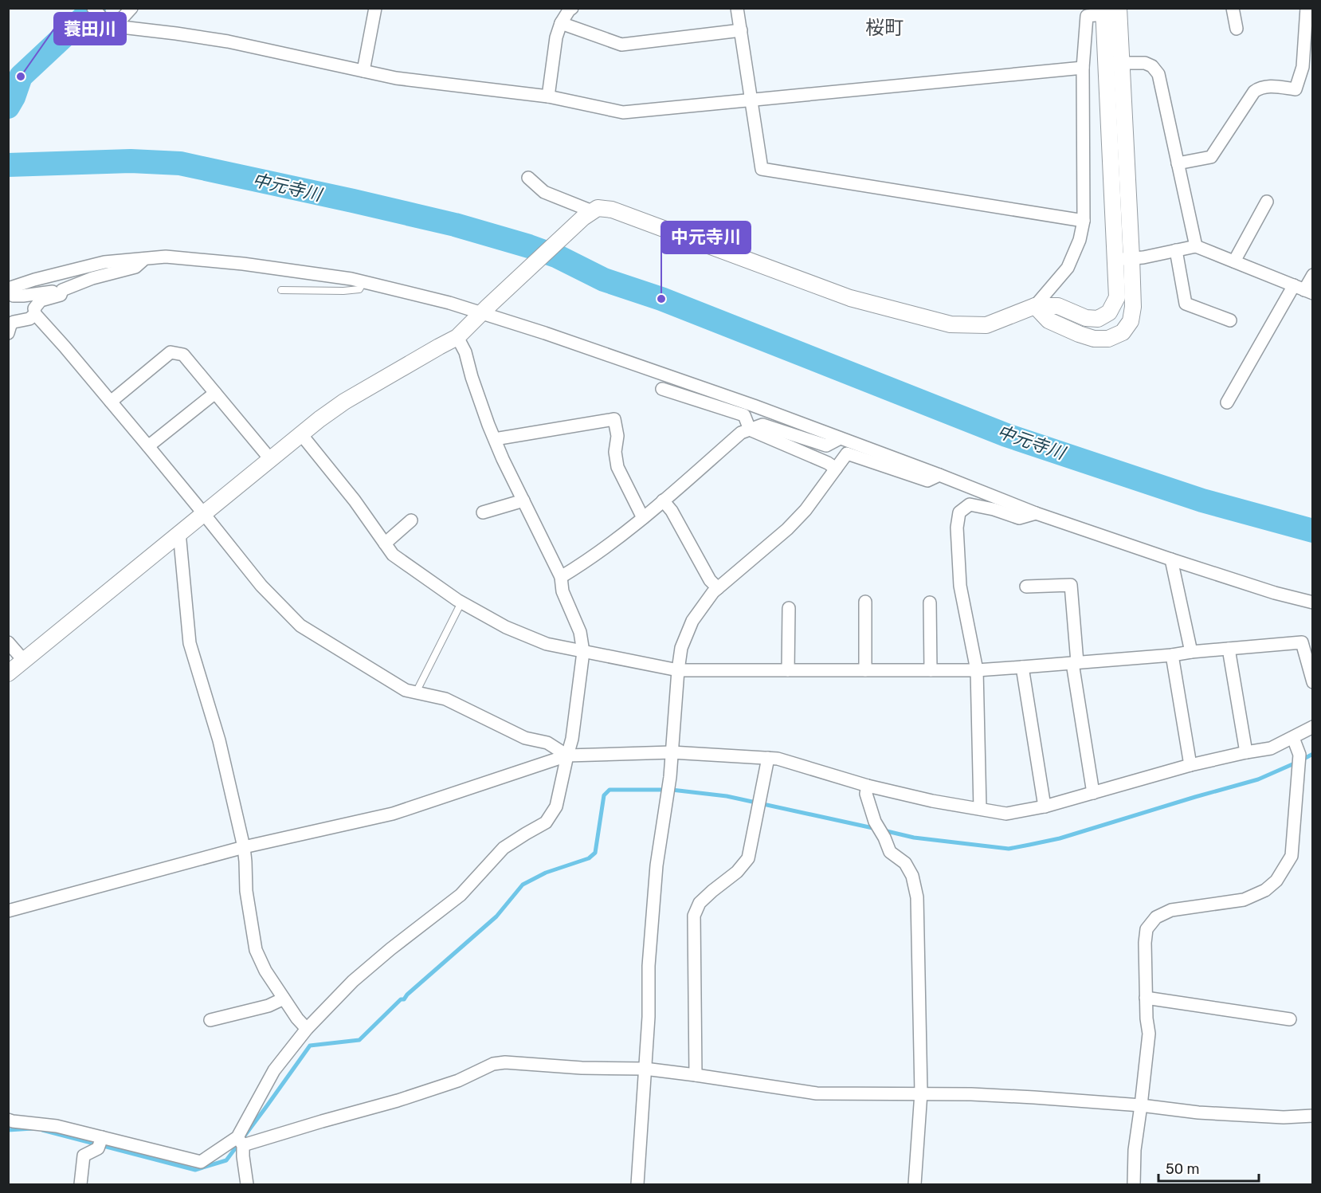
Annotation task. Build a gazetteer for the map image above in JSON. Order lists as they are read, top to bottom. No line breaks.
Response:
{"districts":["桜町"],"water":["中元寺川"],"places":["蓑田川","中元寺川"],"scale_bar":"50 m"}
